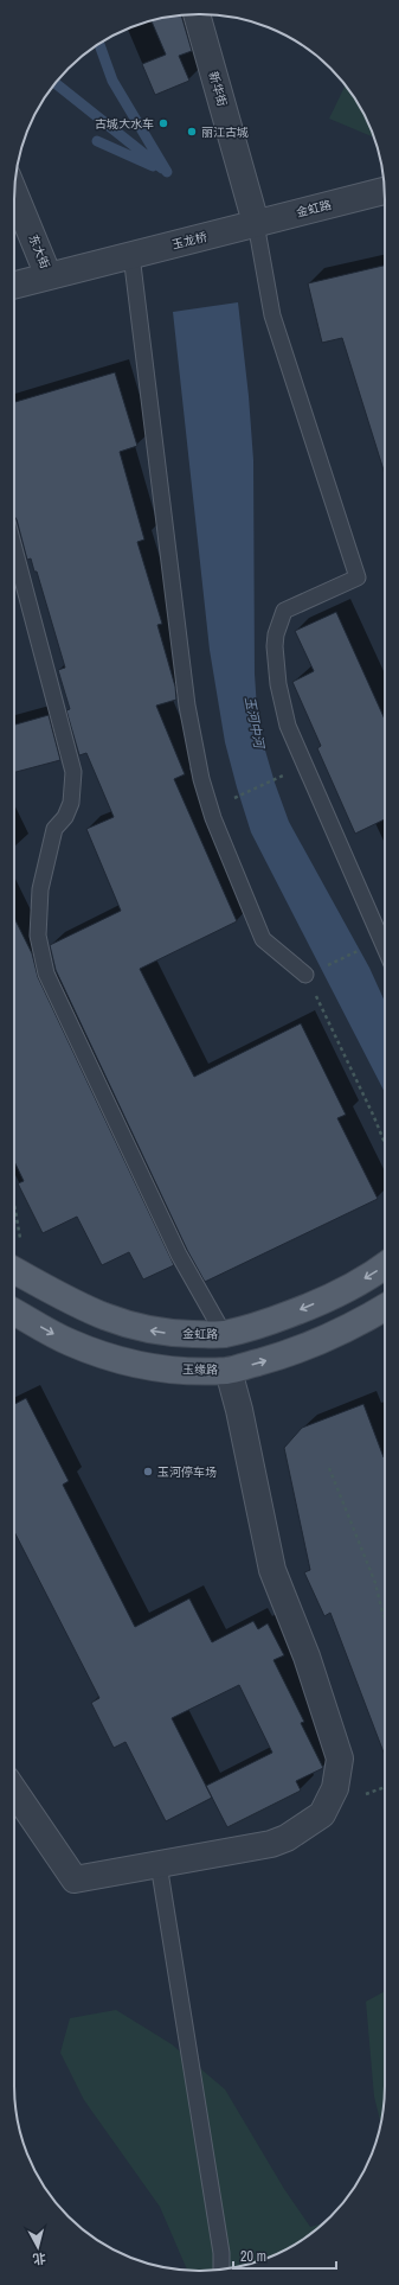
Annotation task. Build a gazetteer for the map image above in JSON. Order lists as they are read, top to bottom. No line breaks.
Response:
{"streets":{"main road":["金虹路","玉缘路"],"street":["新华街","玉龙桥","东大街"]},"crossings":[["新华街","金虹路"],["新华街","玉龙桥"],["金虹路","玉龙桥"]],"one_way":["金虹路","玉缘路"],"water":["玉河中河"],"places":["古城大水车","丽江古城","玉河停车场"],"scale_bar":"20 m","north":"bottom"}
